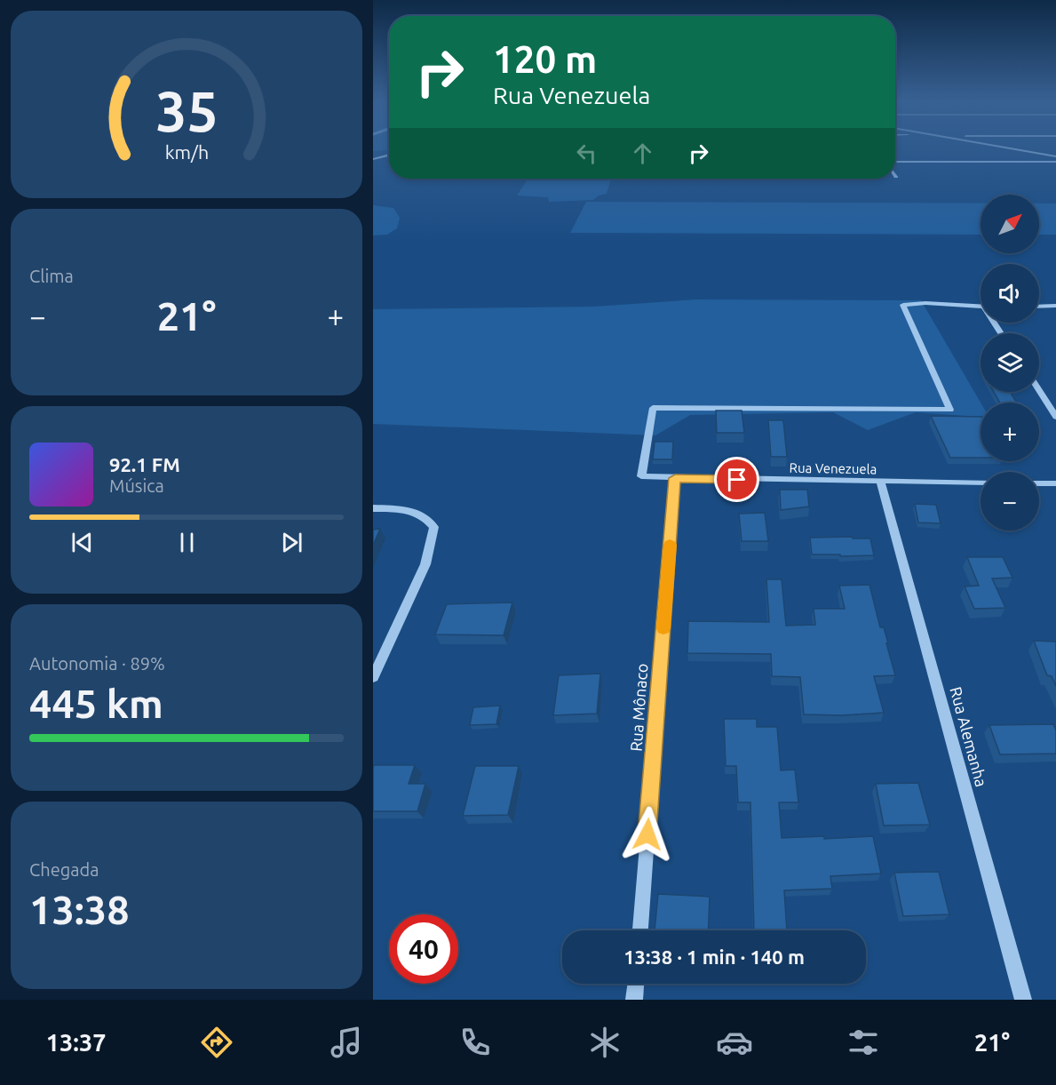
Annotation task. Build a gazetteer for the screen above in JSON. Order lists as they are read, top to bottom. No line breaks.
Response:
{"streets":{"street":["Rua Venezuela","Rua Mônaco","Rua Alemanha"]},"crossings":[["Rua Venezuela","Rua Mônaco"],["Rua Venezuela","Rua Alemanha"]],"north":"top right","page":{"turn":["120 m","Rua Venezuela"],"map_buttons":["+","−"],"tile":["Clima",["Autonomia · 89%","445 km"],["Chegada","13:38"]],"heat":["−","21°","+"],"song":["92.1 FM","Música"],"limit":"40","trip":"13:38 · 1 min · 140 m","tabs":["13:37","21°"],"gauge":["35","km/h"]}}
